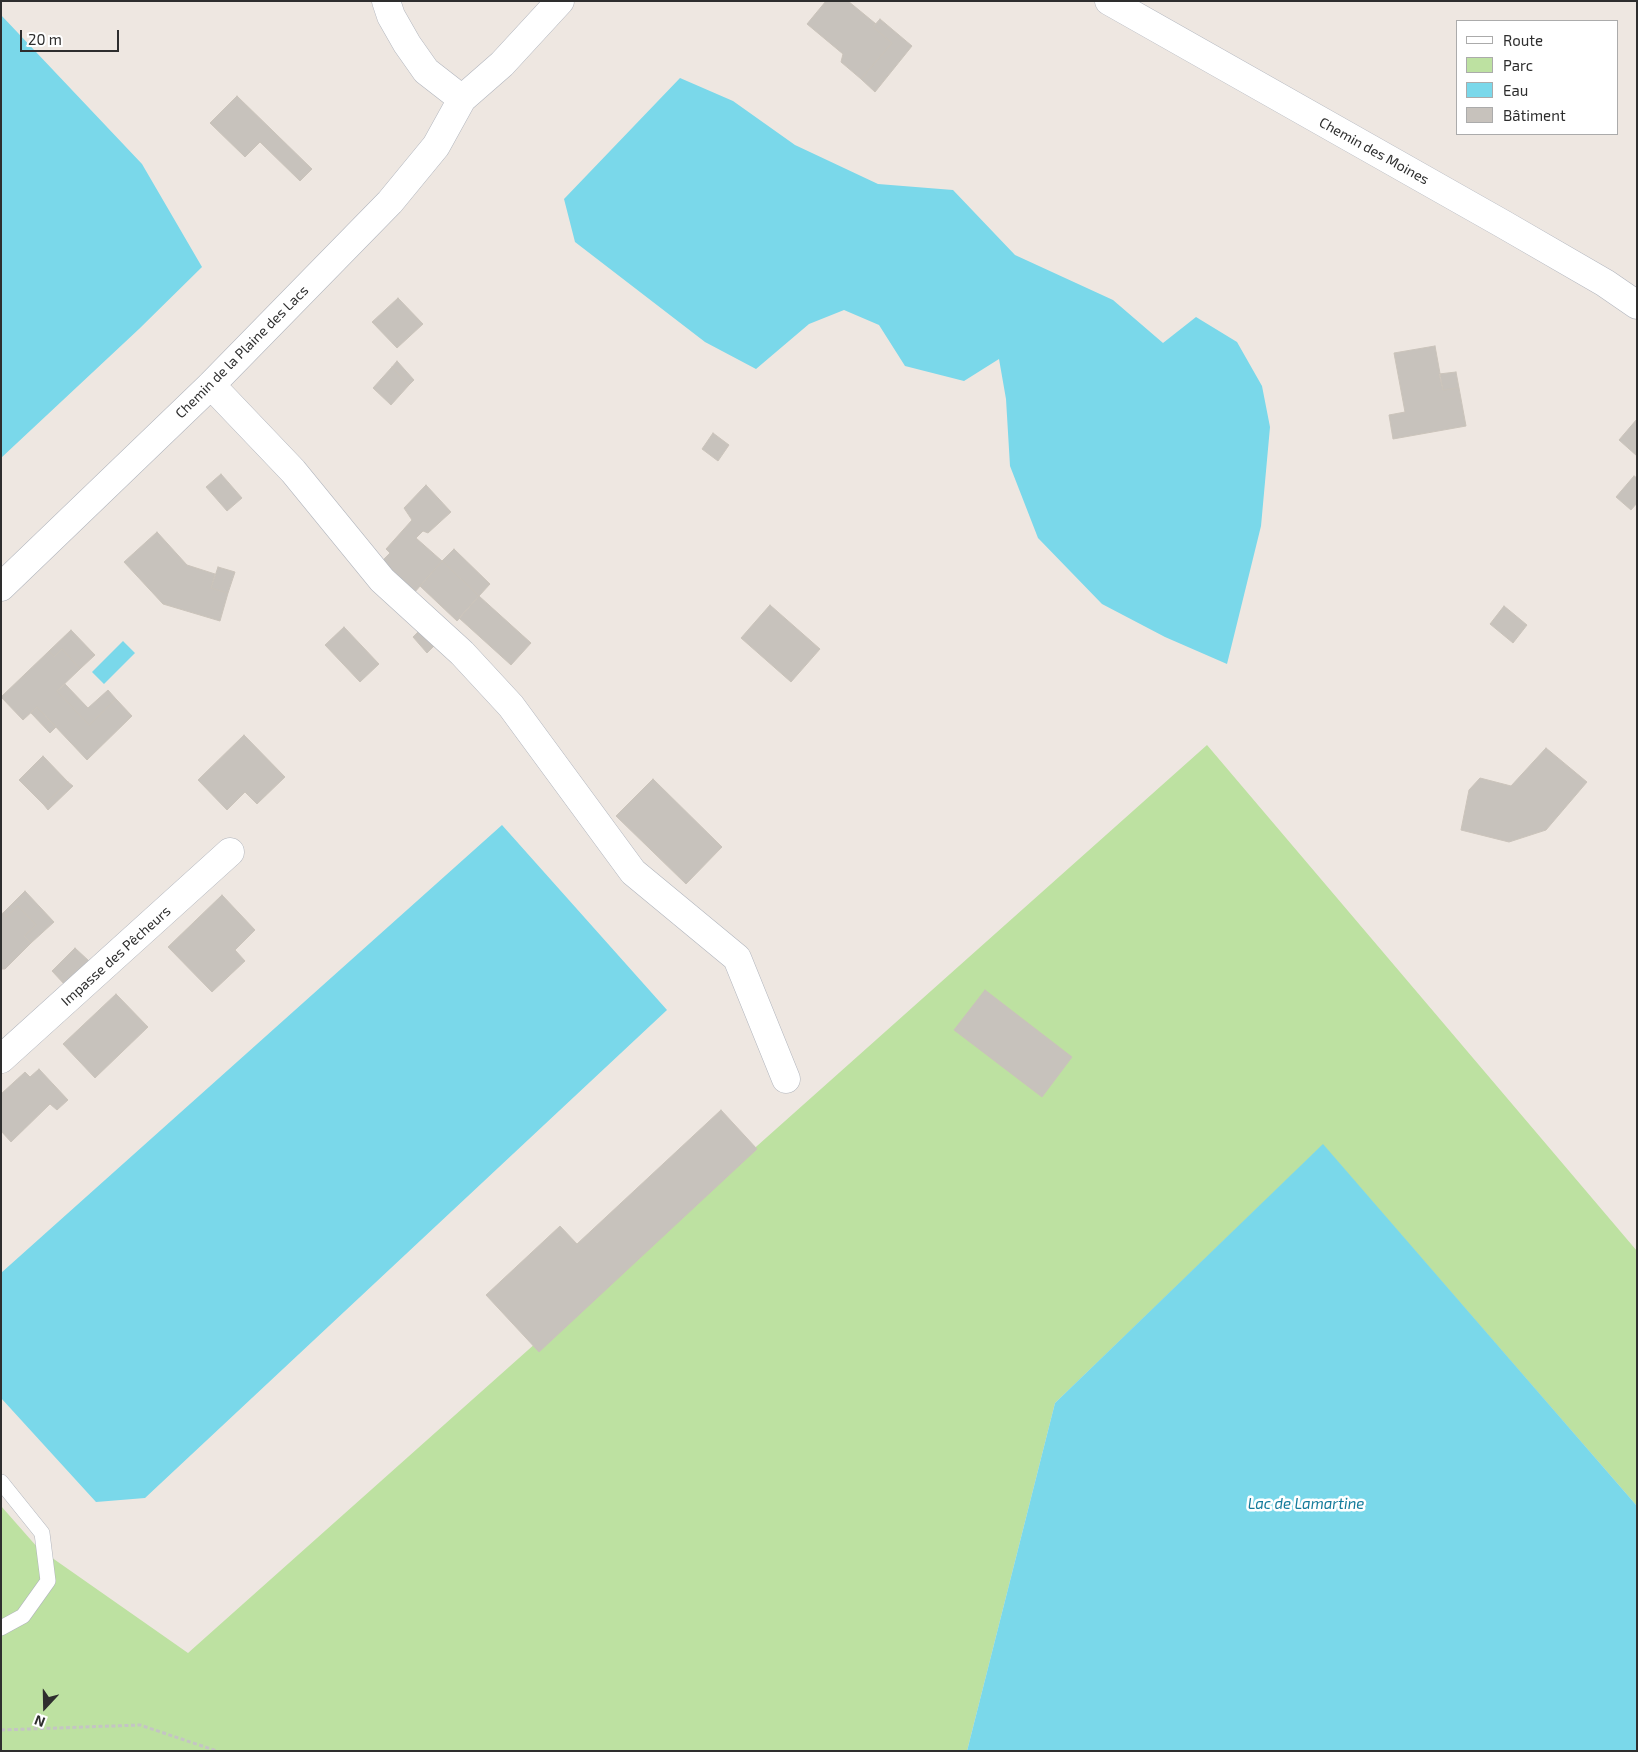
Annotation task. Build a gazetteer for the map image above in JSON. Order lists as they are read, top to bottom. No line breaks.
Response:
{"streets":{"street":["Chemin des Moines","Chemin de la Plaine des Lacs","Impasse des Pêcheurs"]},"water":["Lac de Lamartine"],"legend":["Route","Parc","Eau","Bâtiment"],"scale_bar":"20 m","north":"bottom"}
